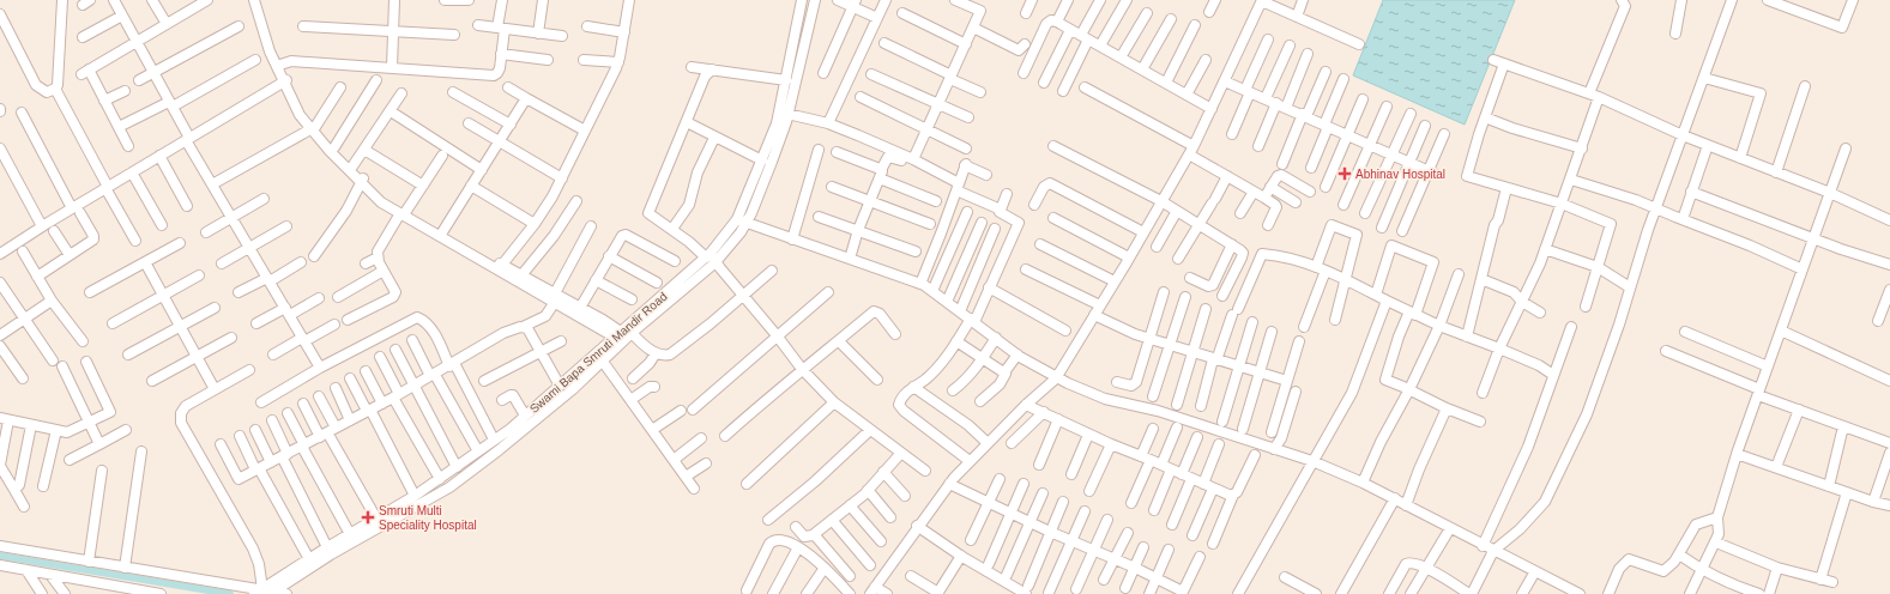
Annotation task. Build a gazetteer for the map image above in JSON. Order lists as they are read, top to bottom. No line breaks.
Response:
{"streets":{"street":["Swami Bapa Smruti Mandir Road"]},"places":{"health":["Abhinav Hospital","Smruti Multi Speciality Hospital"]}}
